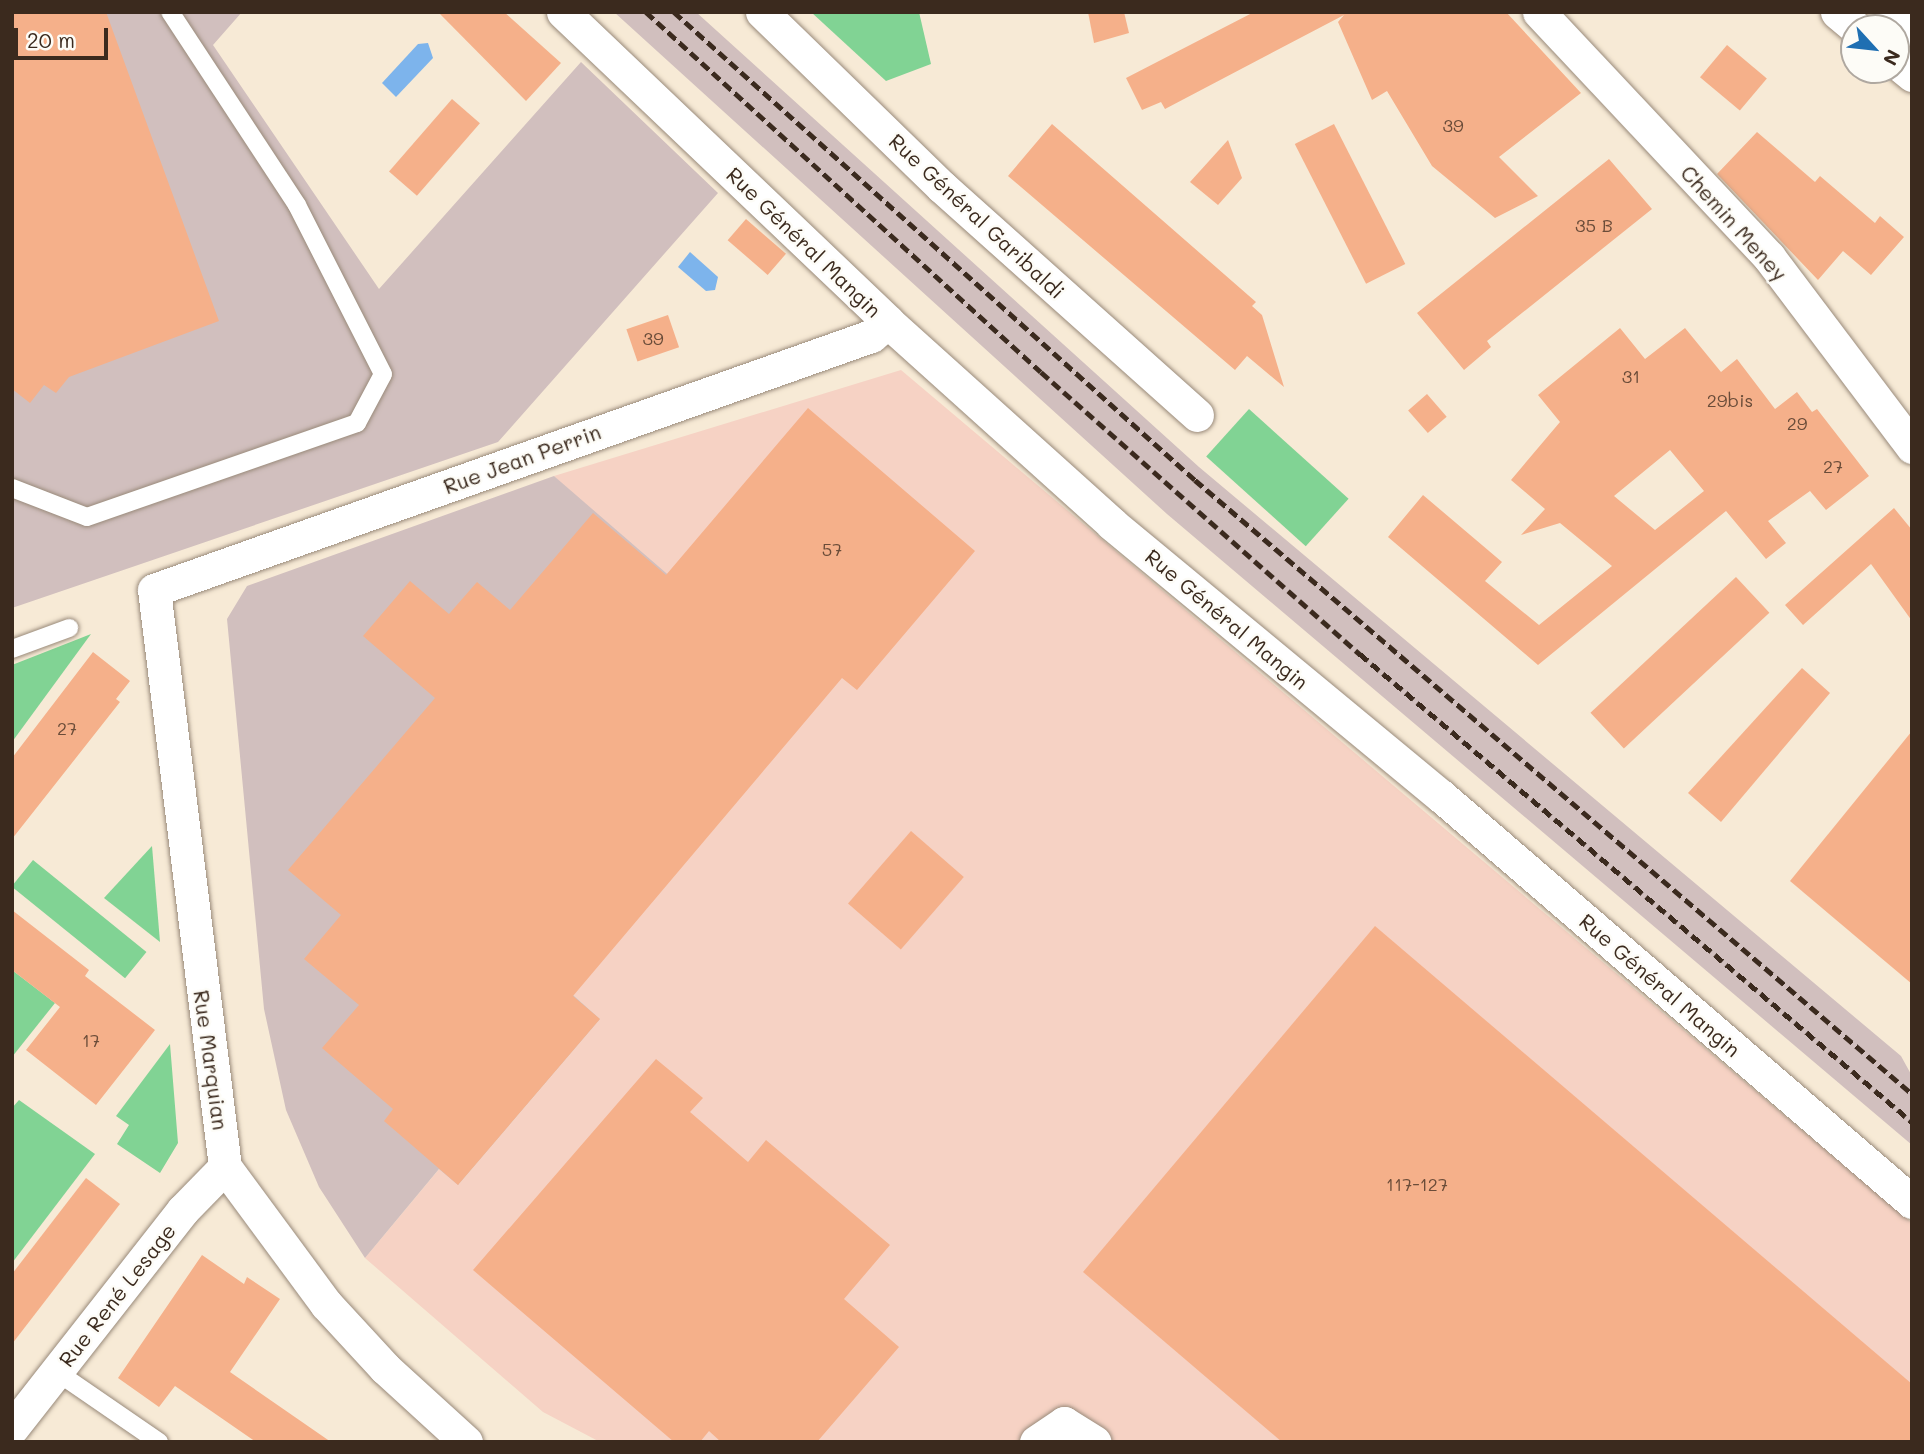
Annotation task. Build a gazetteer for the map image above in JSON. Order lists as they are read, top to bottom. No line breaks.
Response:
{"streets":{"street":["Rue Général Garibaldi","Chemin Meney","Rue Général Mangin","Rue Jean Perrin","Rue Marquian","Rue René Lesage"]},"crossings":[["Rue Général Mangin","Rue Jean Perrin"],["Rue Jean Perrin","Rue Marquian"],["Rue Marquian","Rue René Lesage"]],"house_numbers":["39","35 B","39","31","29bis","29","27","57","27","17","117-127"],"scale_bar":"20 m","north":"bottom right"}
